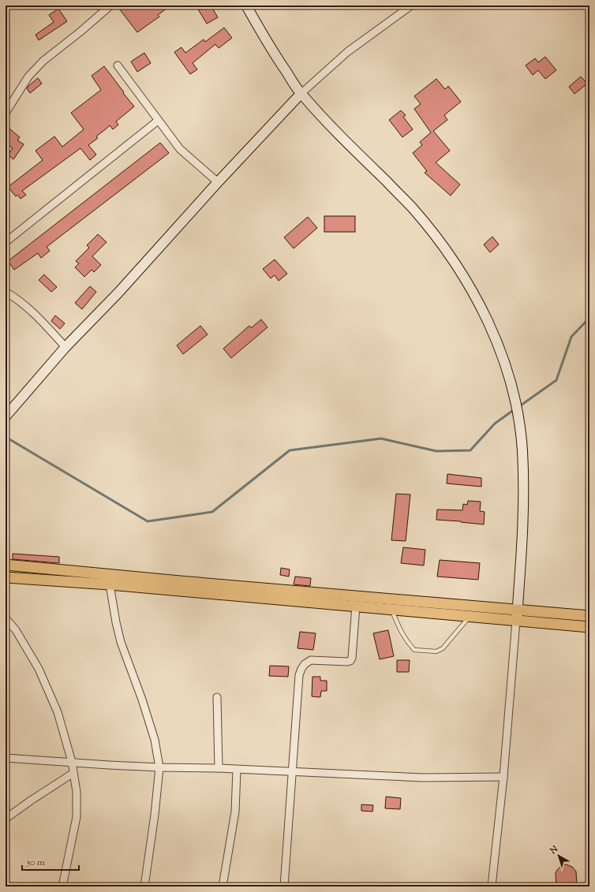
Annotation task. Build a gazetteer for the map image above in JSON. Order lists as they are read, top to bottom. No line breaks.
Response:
{"scale_bar":"50 m","north":"top left"}
